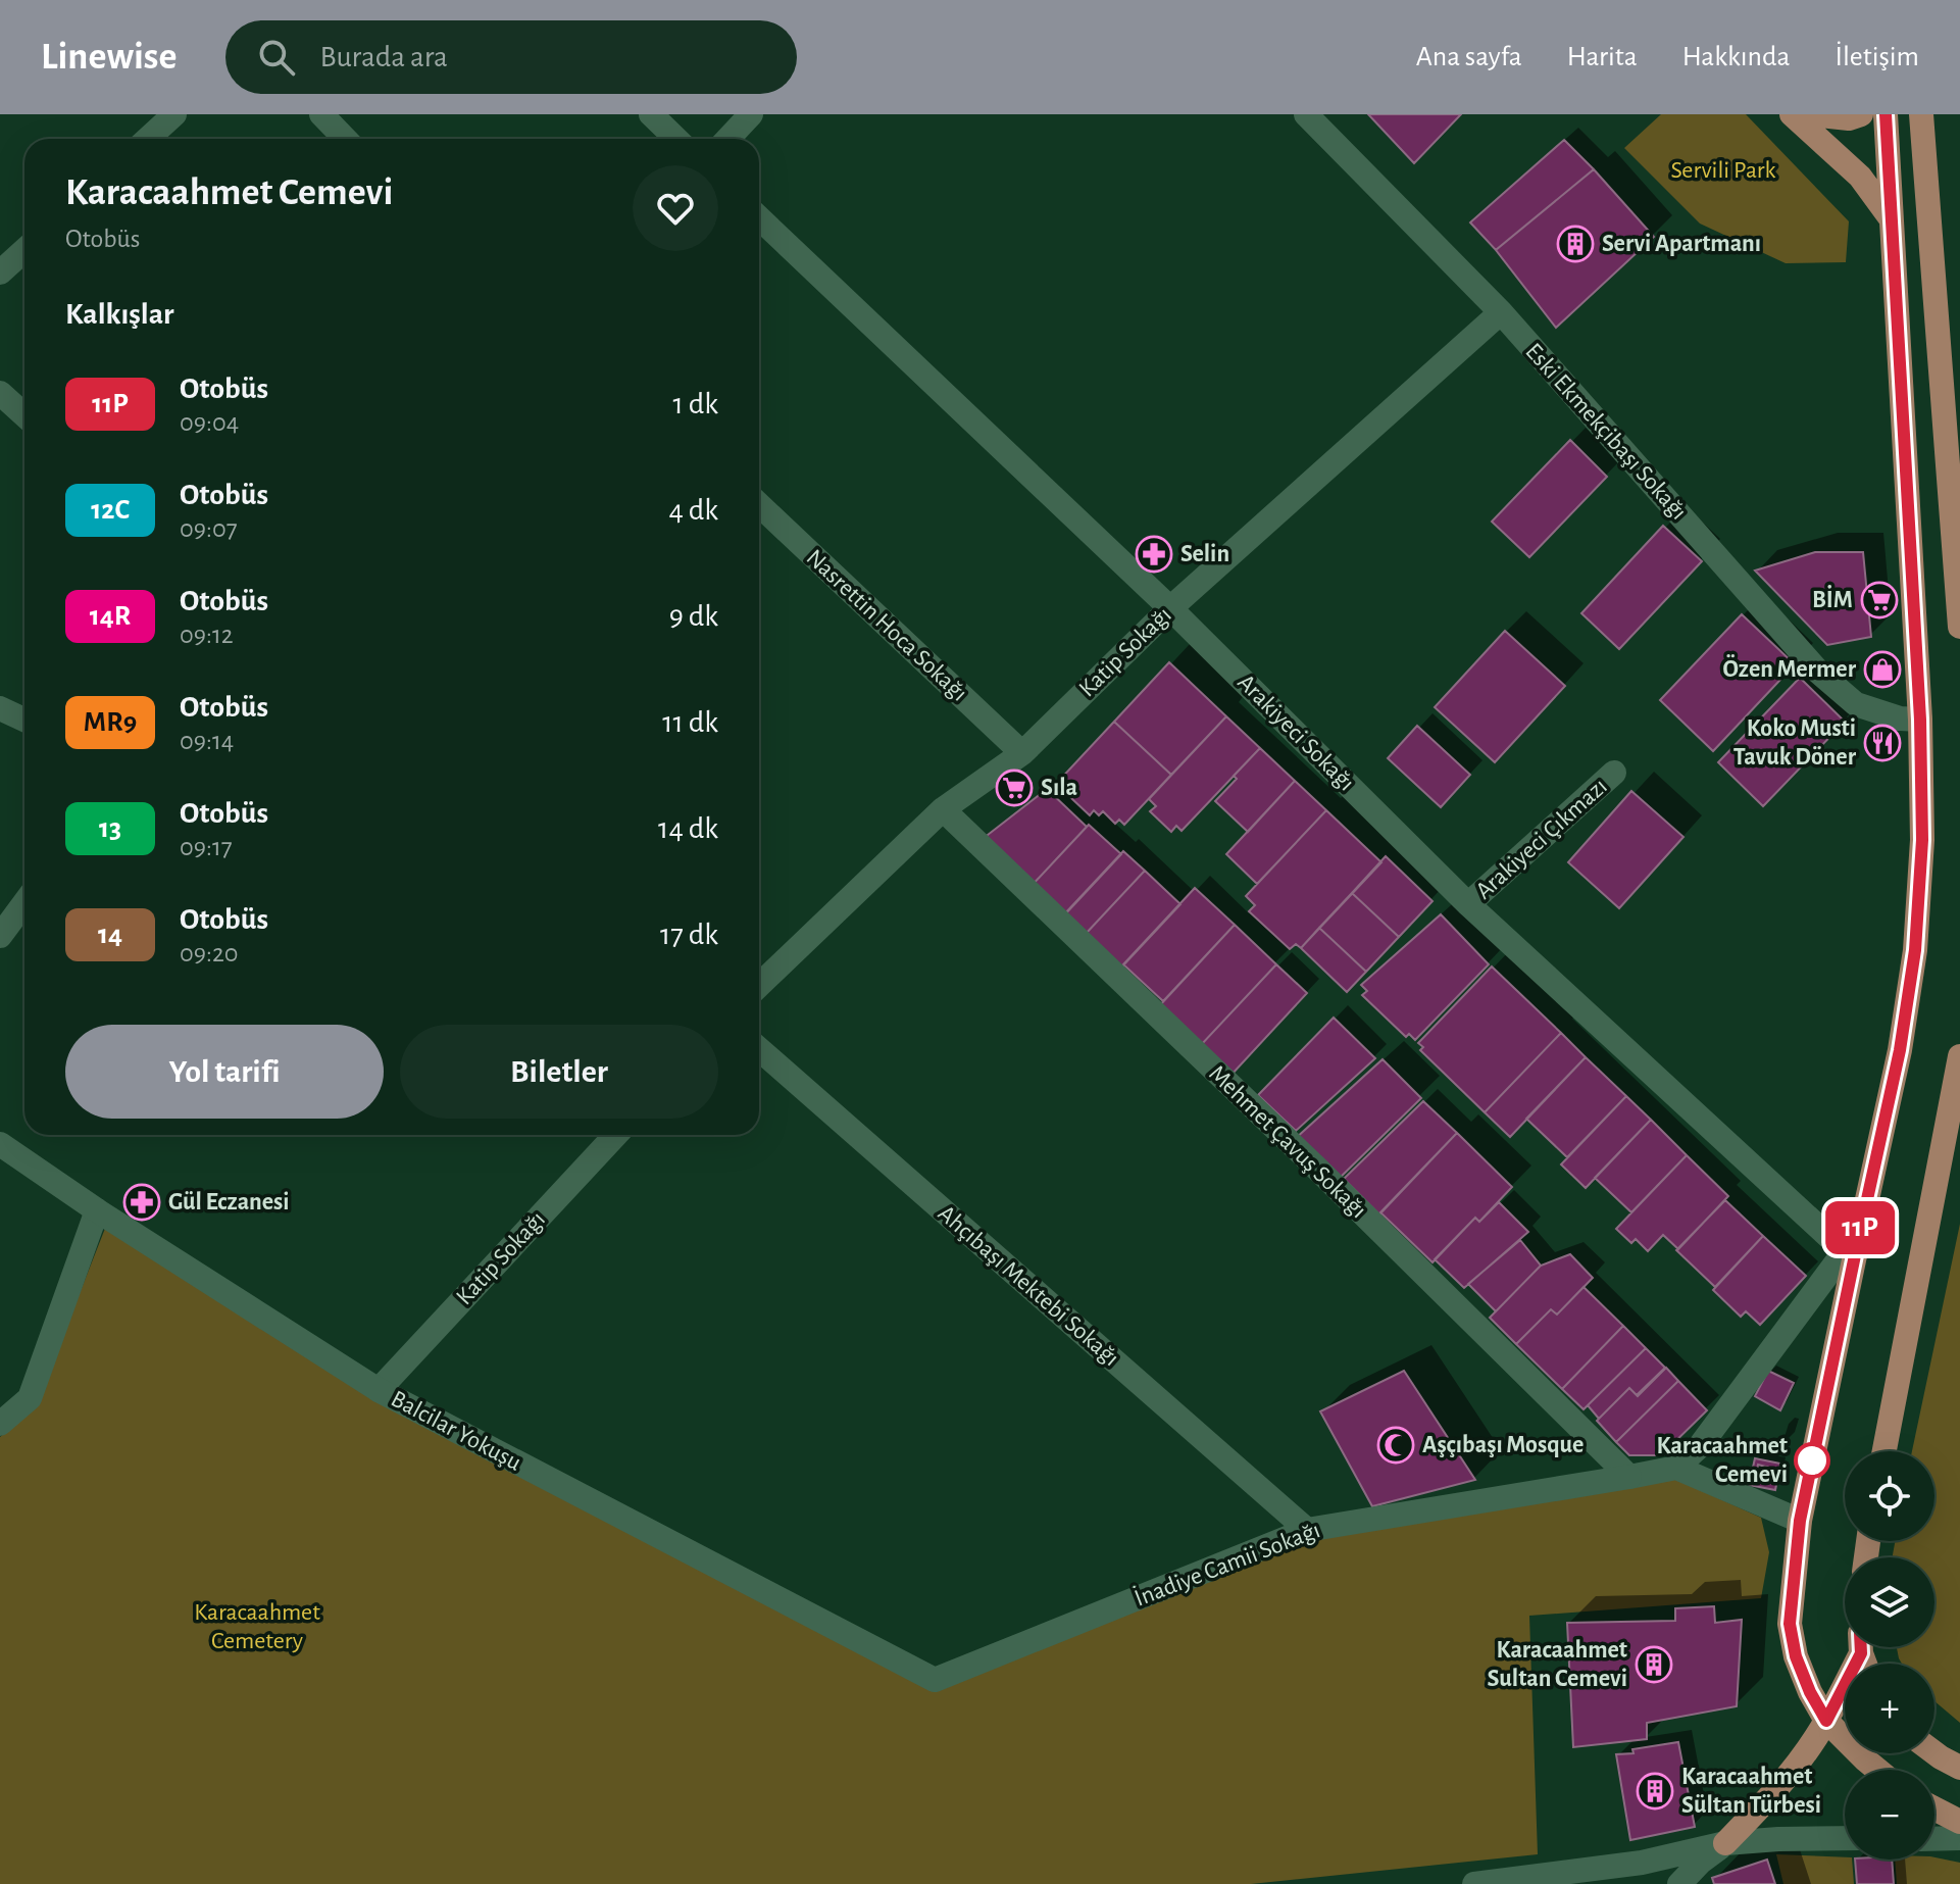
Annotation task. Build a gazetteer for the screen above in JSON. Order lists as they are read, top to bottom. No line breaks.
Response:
{"streets":{"street":["Eski Ekmekçibaşı Sokağı","Nasrettin Hoca Sokağı","Katip Sokağı","Arakiyeci Sokağı","Arakiyeci Çıkmazı","Mehmet Çavuş Sokağı","Ahçıbaşı Mektebi Sokağı","Balcilar Yokuşu","İnadiye Camii Sokağı"]},"crossings":[["Eski Ekmekçibaşı Sokağı","Katip Sokağı"],["Nasrettin Hoca Sokağı","Katip Sokağı"],["Katip Sokağı","Arakiyeci Sokağı"],["Katip Sokağı","Mehmet Çavuş Sokağı"],["Katip Sokağı","Balcilar Yokuşu"],["Arakiyeci Sokağı","Arakiyeci Çıkmazı"],["Mehmet Çavuş Sokağı","İnadiye Camii Sokağı"],["Ahçıbaşı Mektebi Sokağı","İnadiye Camii Sokağı"],["Balcilar Yokuşu","İnadiye Camii Sokağı"]],"parks":["Servili Park","Karacaahmet Cemetery"],"places":{"building":["Servi Apartmanı","Karacaahmet Sultan Cemevi","Karacaahmet Sültan Türbesi"],"pharmacy":["Selin","Gül Eczanesi"],"supermarket":["BİM","Sıla"],"shop":["Özen Mermer"],"restaurant":["Koko Musti Tavuk Döner"],"mosque":["Aşçıbaşı Mosque"],"other":["Karacaahmet Cemevi"]},"lines":["bus line 11P"],"page":{"header":"Linewise","search":"Burada ara","nav":["Ana sayfa","Harita","Hakkında","İletişim"],"on_map":"11P","heading":[["Karacaahmet Cemevi","Otobüs"],"Kalkışlar"],"list":[{"mark":"11P","name":"Otobüs","note":"09:04","value":"1 dk"},{"mark":"12C","name":"Otobüs","note":"09:07","value":"4 dk"},{"mark":"14R","name":"Otobüs","note":"09:12","value":"9 dk"},{"mark":"MR9","name":"Otobüs","note":"09:14","value":"11 dk"},{"mark":"13","name":"Otobüs","note":"09:17","value":"14 dk"},{"mark":"14","name":"Otobüs","note":"09:20","value":"17 dk"}],"buttons":["Yol tarifi","Biletler"],"map_buttons":["+","−"]}}
